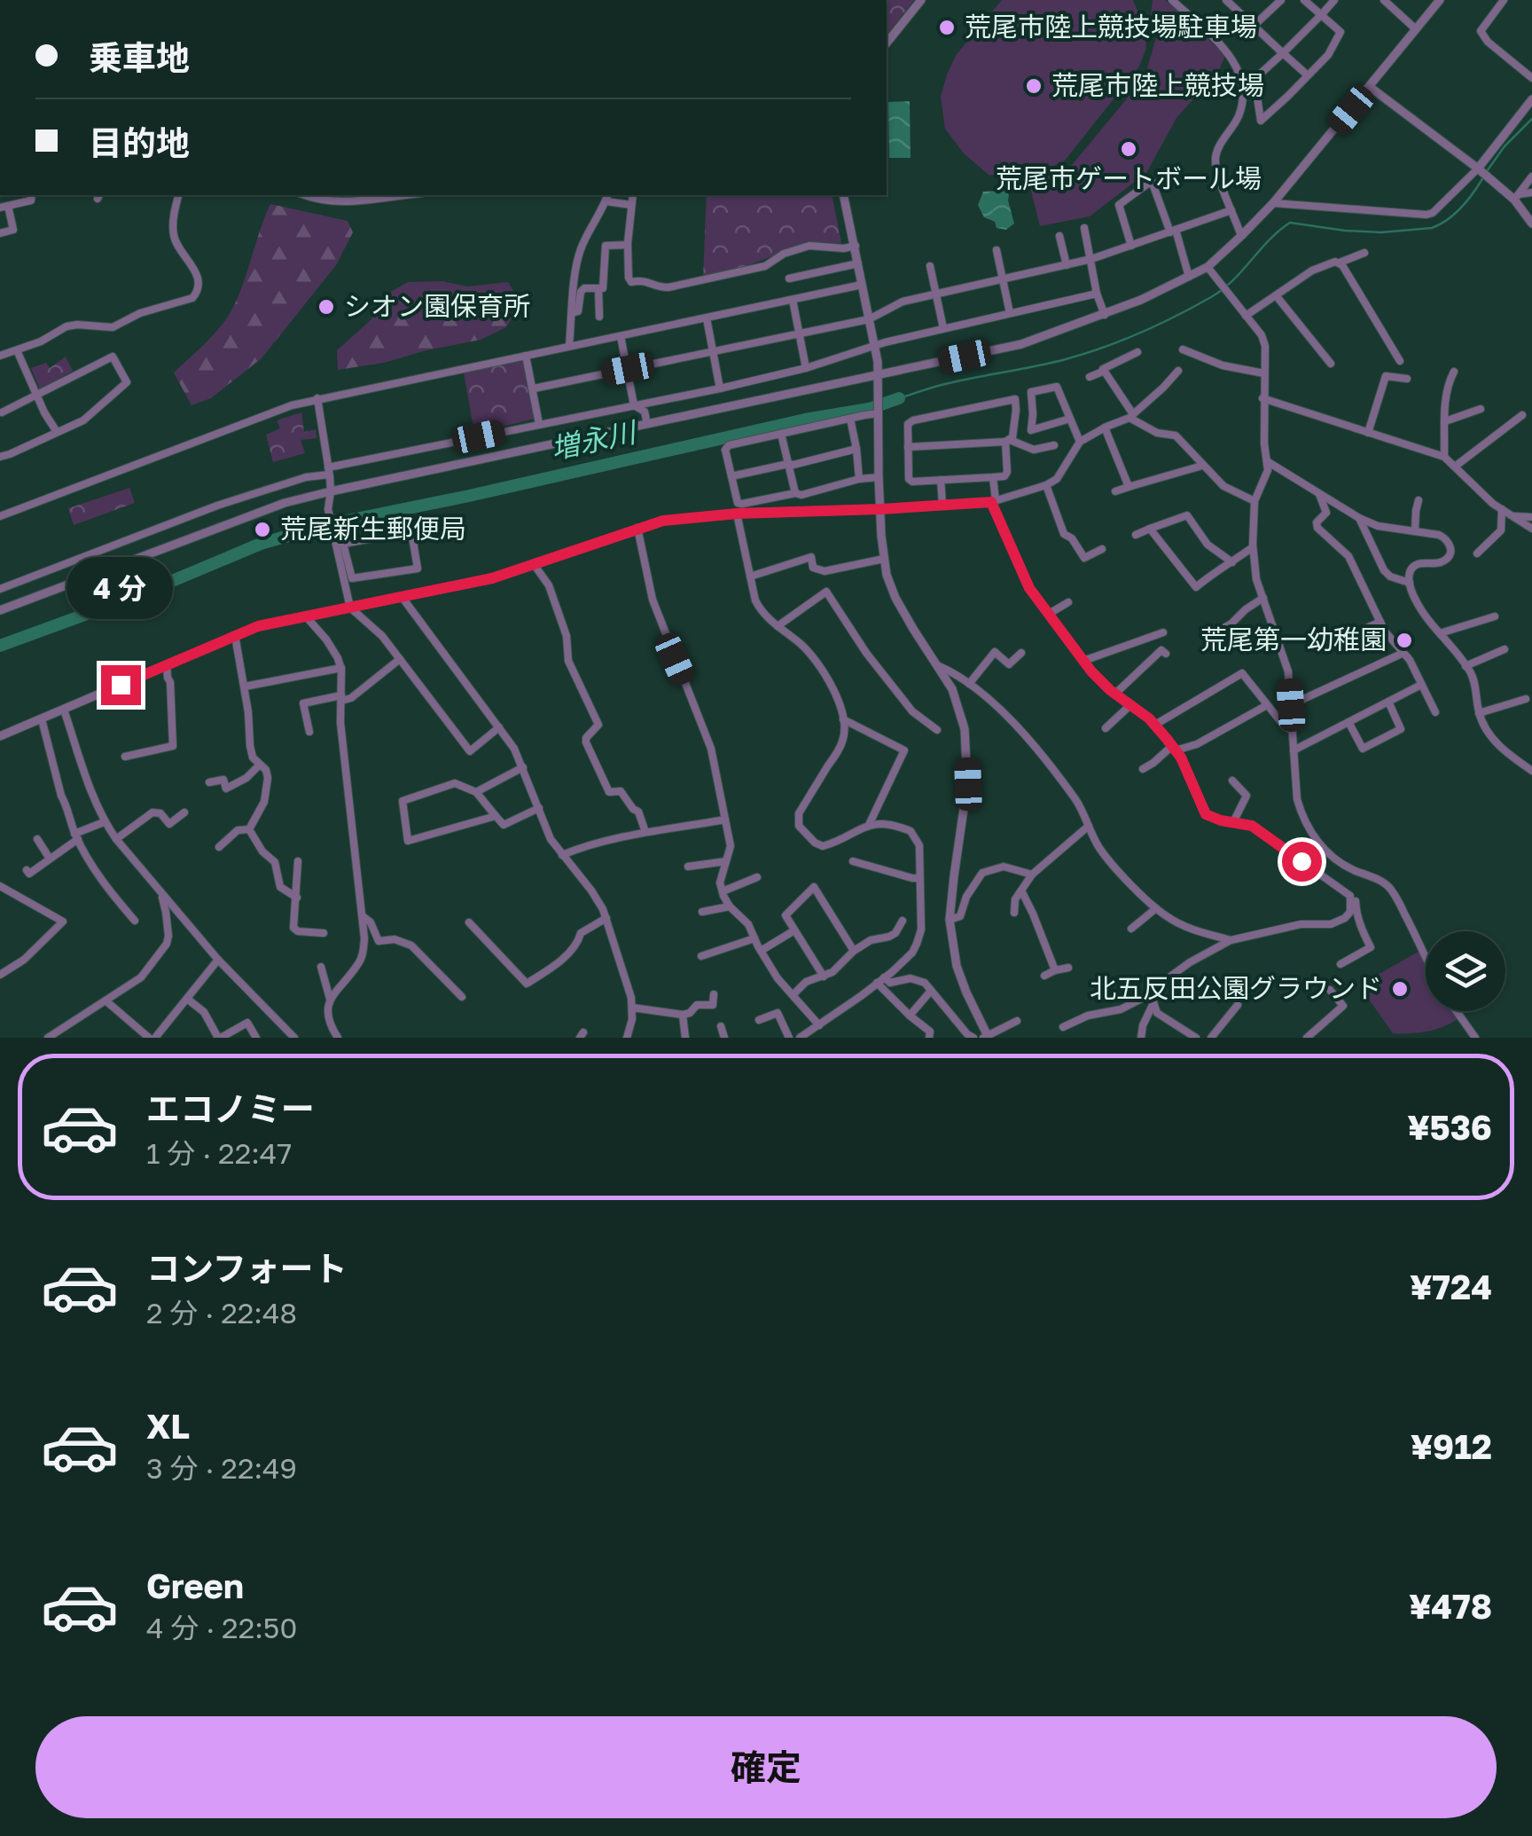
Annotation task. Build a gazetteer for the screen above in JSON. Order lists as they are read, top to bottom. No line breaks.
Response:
{"water":["増永川"],"places":["荒尾市陸上競技場駐車場","荒尾市陸上競技場","荒尾市ゲートボール場","シオン園保育所","荒尾新生郵便局","荒尾第一幼稚園","北五反田公園グラウンド"],"page":{"banner":["乗車地","目的地"],"bubble":"4 分","list":[{"name":"エコノミー","note":"1 分 · 22:47","value":"¥536"},{"name":"コンフォート","note":"2 分 · 22:48","value":"¥724"},{"name":"XL","note":"3 分 · 22:49","value":"¥912"},{"name":"Green","note":"4 分 · 22:50","value":"¥478"}],"buttons":"確定"}}
